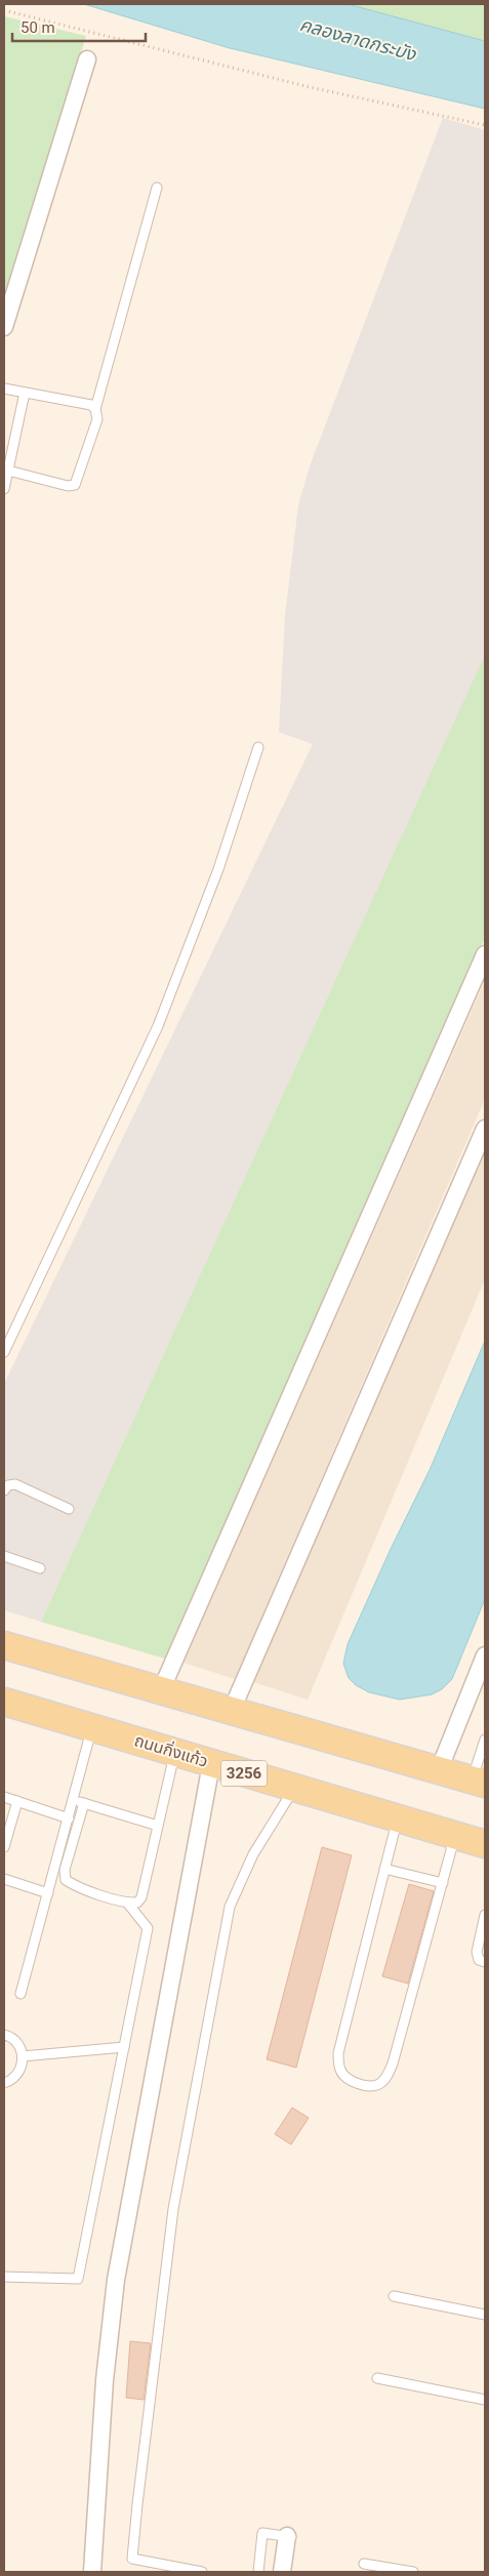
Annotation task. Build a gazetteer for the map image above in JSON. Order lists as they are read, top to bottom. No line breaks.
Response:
{"streets":{"main road":["ถนนกิ่งแก้ว","3256"]},"water":["คลองลาดกระบัง"],"scale_bar":"50 m"}
